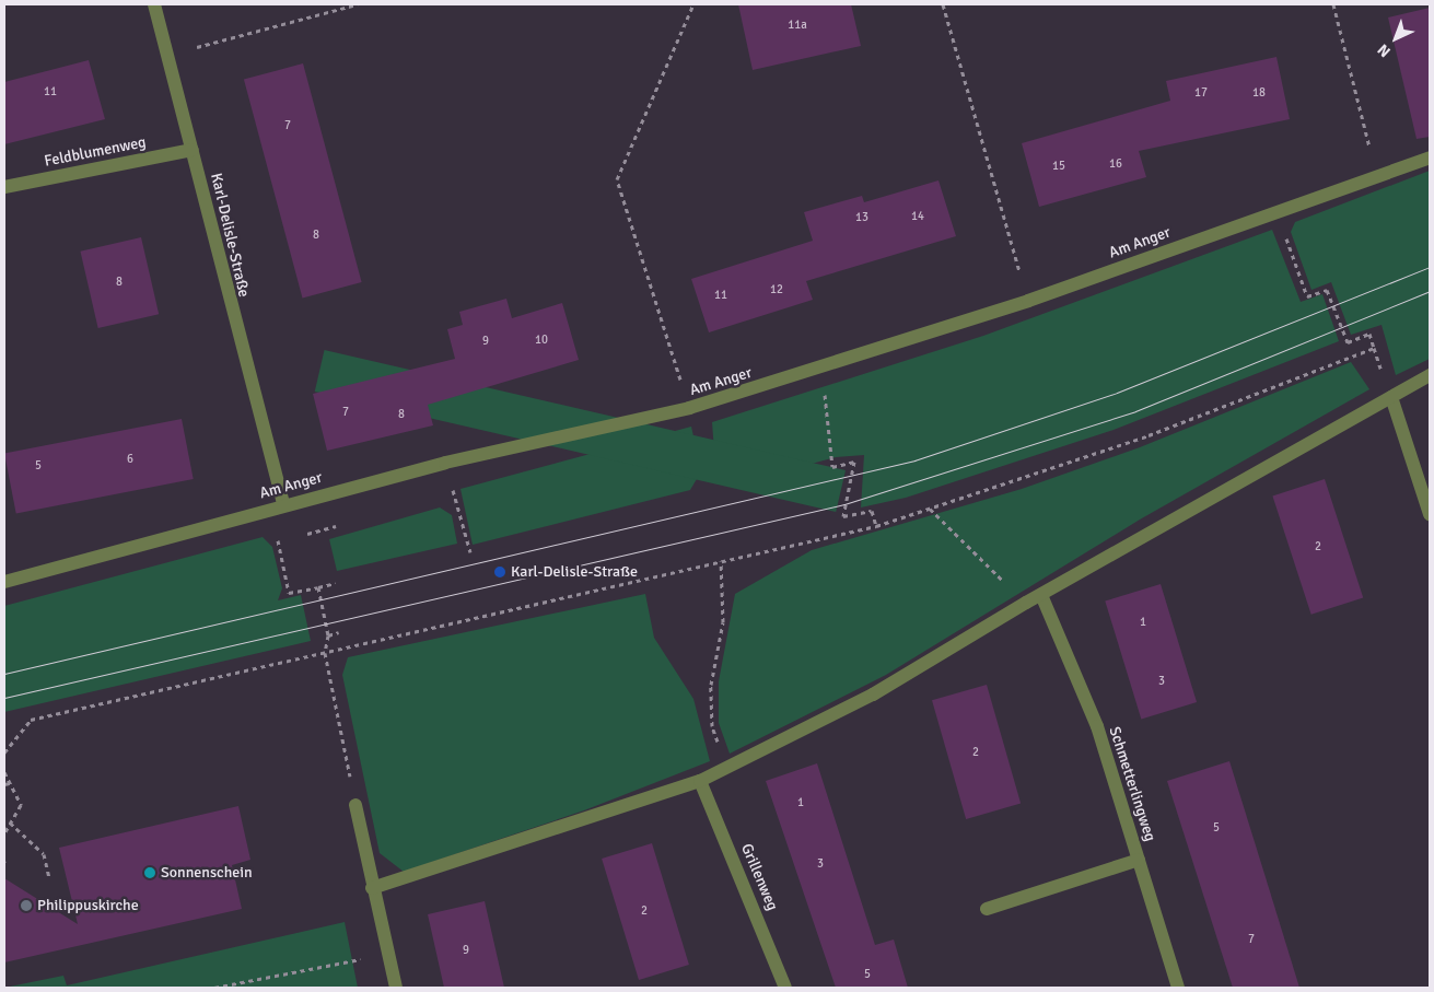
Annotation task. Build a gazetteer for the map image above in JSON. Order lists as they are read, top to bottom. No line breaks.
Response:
{"streets":{"street":["Feldblumenweg","Karl-Delisle-Straße","Am Anger","Schmetterlingweg","Grillenweg"]},"crossings":[["Feldblumenweg","Karl-Delisle-Straße"],["Karl-Delisle-Straße","Am Anger"]],"places":["Karl-Delisle-Straße","Sonnenschein","Philippuskirche"],"house_numbers":["11a","11","17","18","7","16","15","14","13","8","8","12","11","10","9","7","8","6","5","2","1","3","2","1","5","3","2","7","9","5"],"north":"bottom left"}
